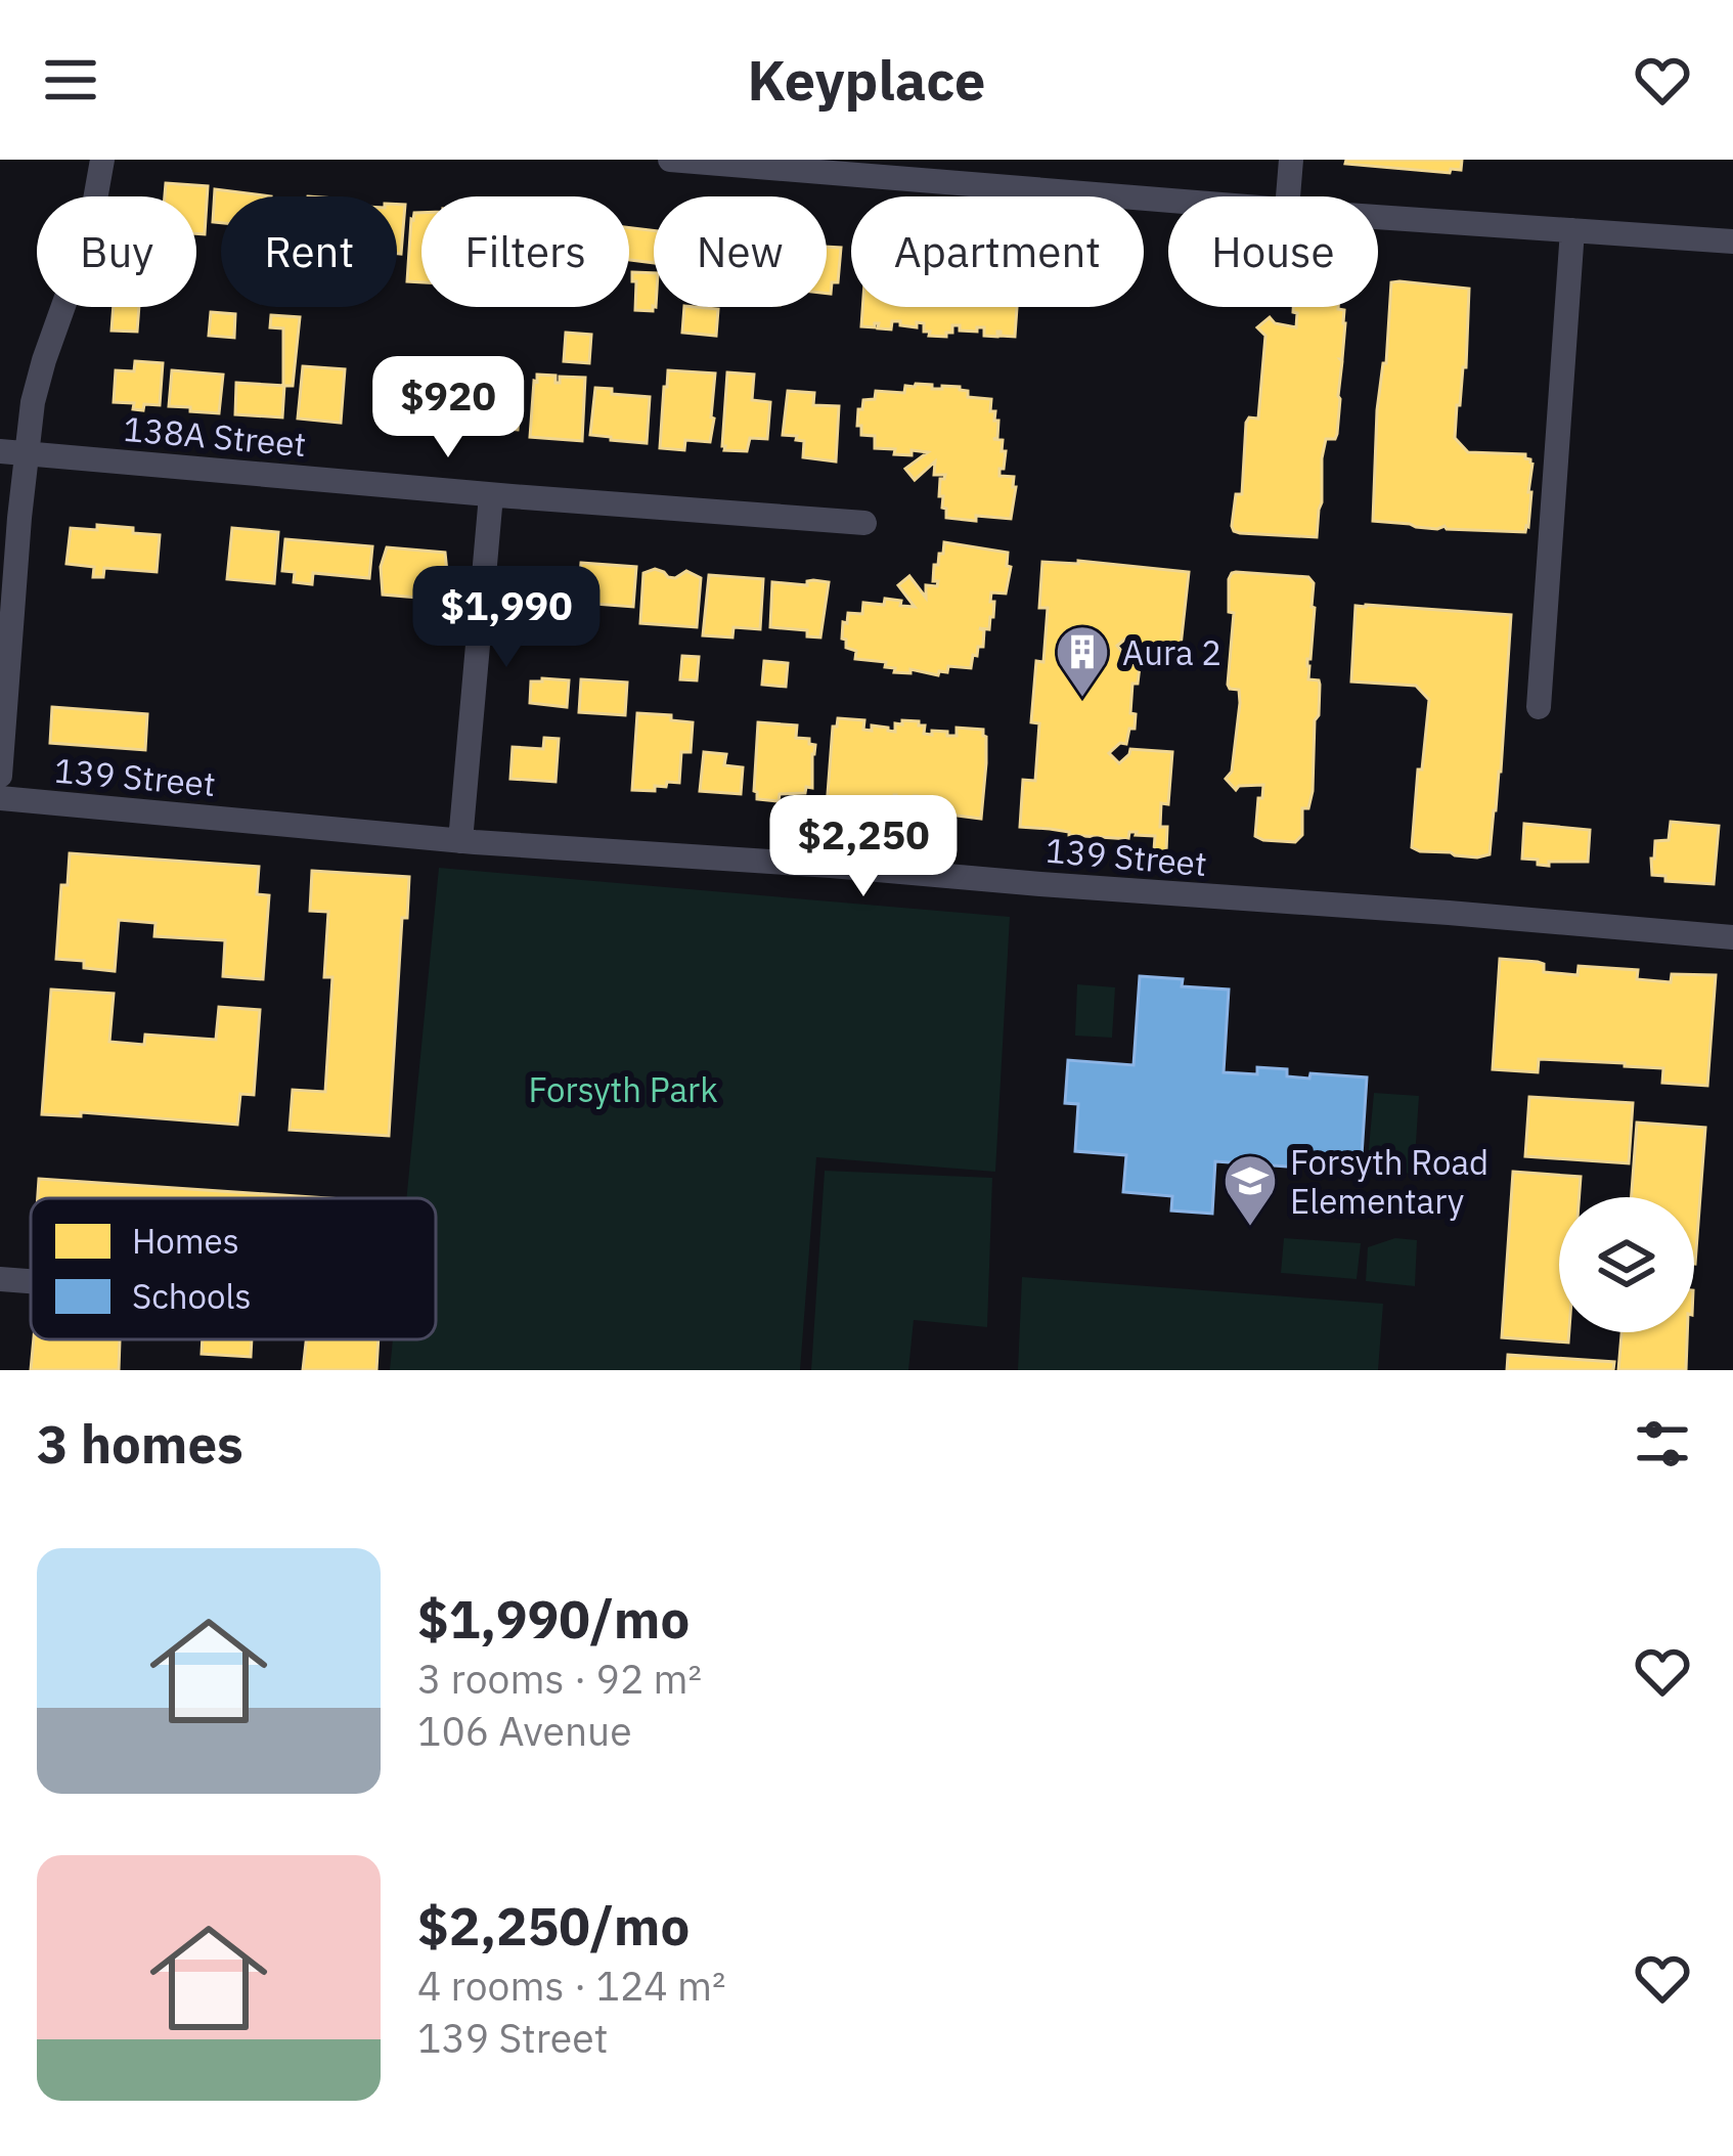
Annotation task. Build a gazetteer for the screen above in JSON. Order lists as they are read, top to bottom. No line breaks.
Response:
{"streets":{"street":["138A Street","139 Street"]},"parks":["Forsyth Park"],"places":{"building":["Aura 2"],"school or university":["Forsyth Road Elementary"]},"legend":["Homes","Schools"],"page":{"header":"Keyplace","chip":["Buy","Rent","Filters","New","Apartment","House"],"price":["$920","$1,990","$2,250"],"heading":"3 homes","list":[{"name":"$1,990/mo","note":"3 rooms · 92 m² · 106 Avenue"},{"name":"$2,250/mo","note":"4 rooms · 124 m² · 139 Street"}]}}
